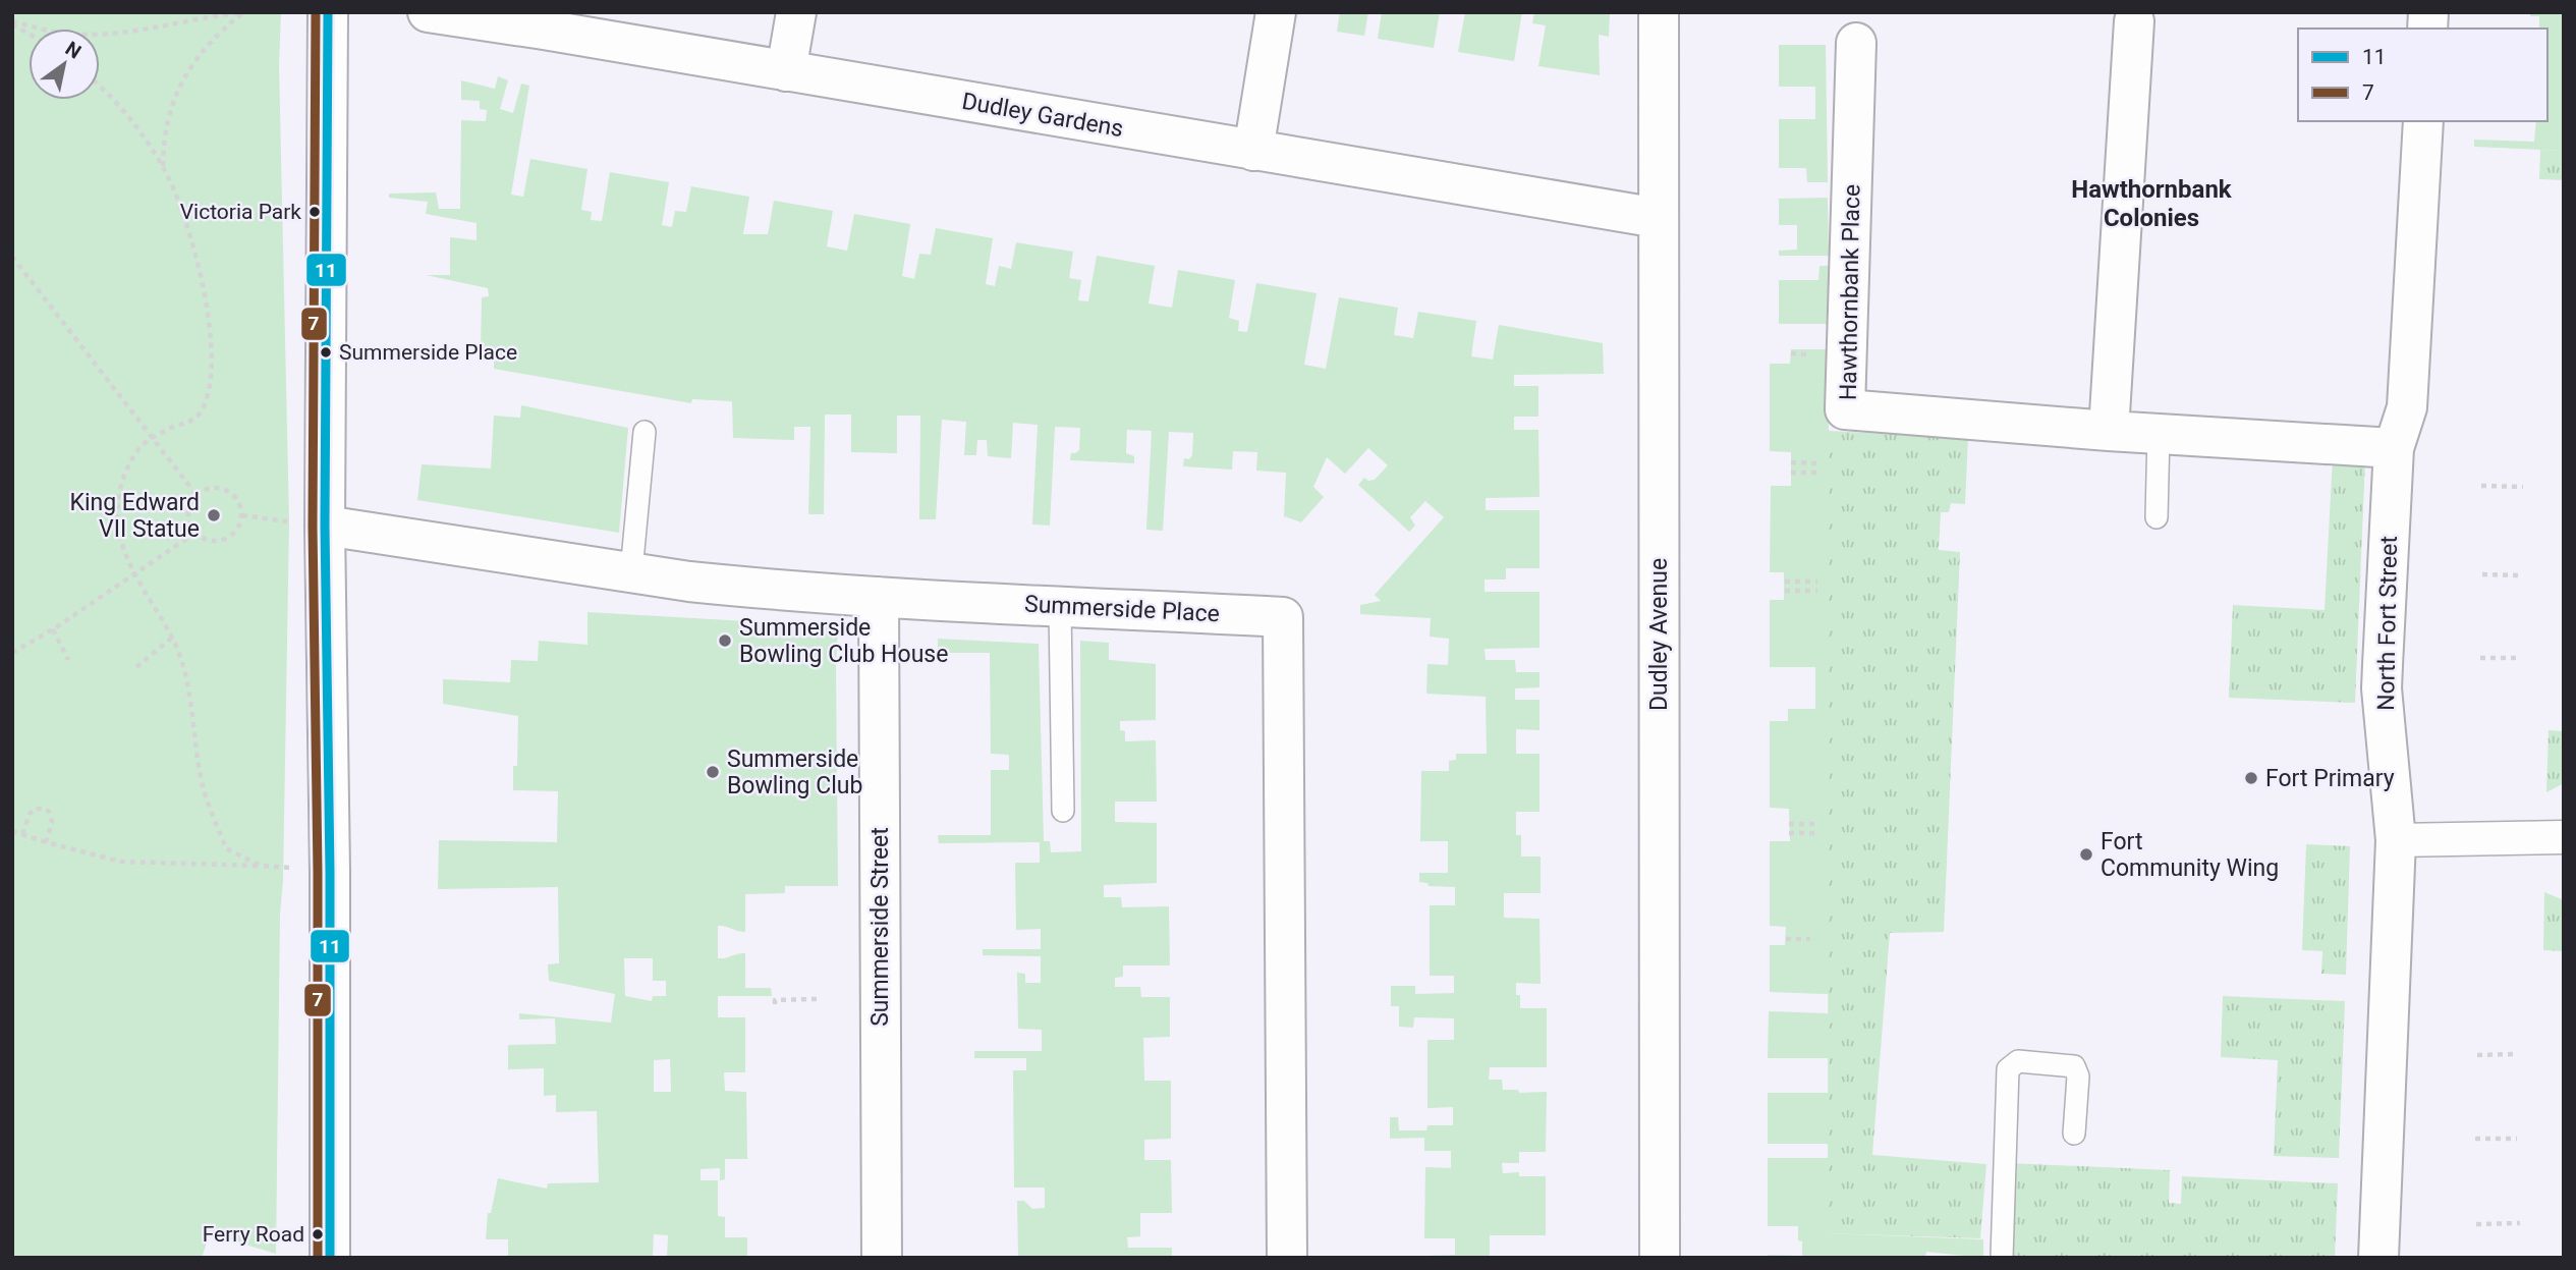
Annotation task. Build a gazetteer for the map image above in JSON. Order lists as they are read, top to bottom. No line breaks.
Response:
{"streets":{"street":["Dudley Gardens","Hawthornbank Place","Summerside Place","North Fort Street","Dudley Avenue","Summerside Street"]},"crossings":[["Dudley Gardens","Dudley Avenue"],["Hawthornbank Place","North Fort Street"],["Summerside Place","Summerside Street"]],"districts":["Hawthornbank Colonies"],"places":["Victoria Park","Summerside Place","King Edward VII Statue","Summerside Bowling Club House","Summerside Bowling Club","Fort Primary","Fort Community Wing","Ferry Road"],"lines":["transit line 11","transit line 7"],"legend":["11","7"],"north":"top right"}
